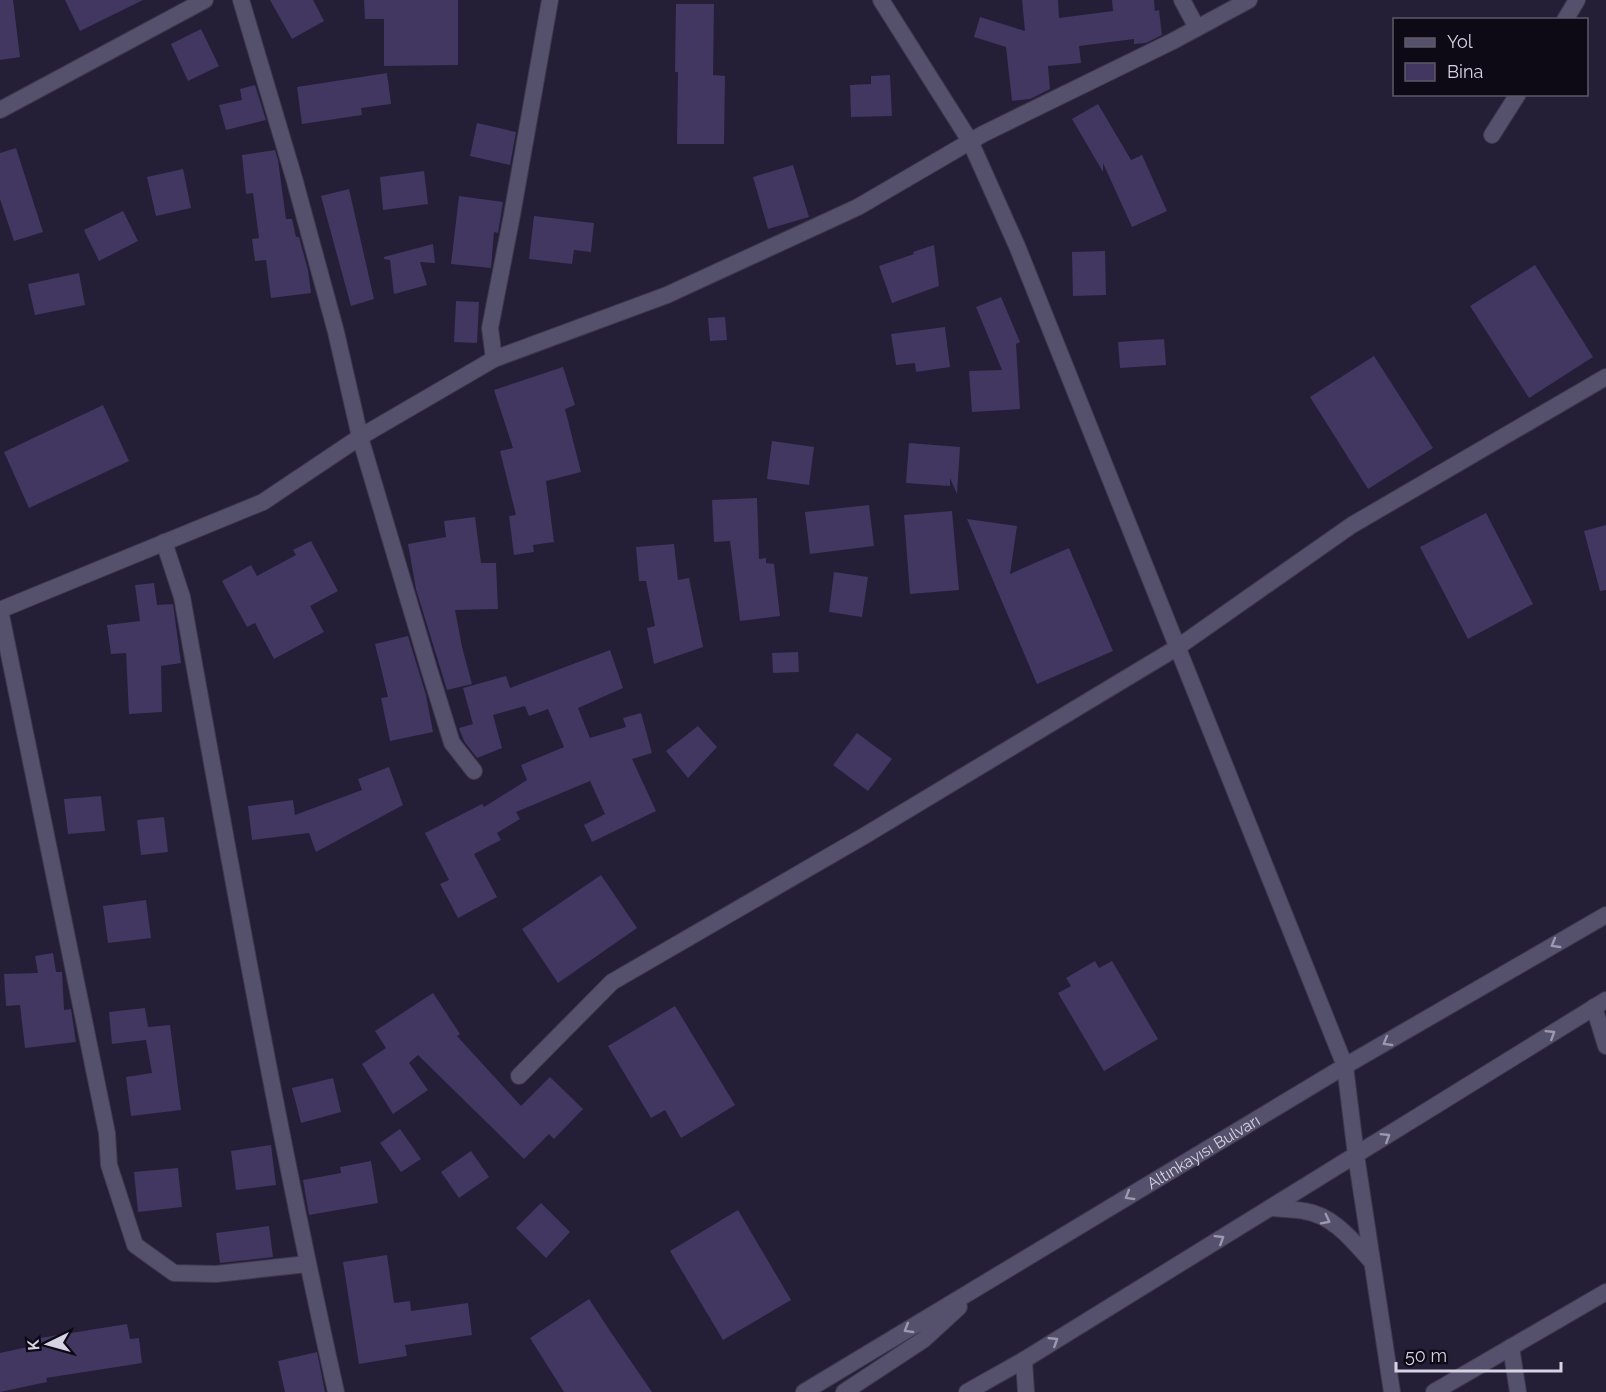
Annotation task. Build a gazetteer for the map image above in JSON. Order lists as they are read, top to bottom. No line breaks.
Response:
{"streets":{"street":["Altınkayısı Bulvarı"]},"legend":["Yol","Bina"],"scale_bar":"50 m","north":"left"}
